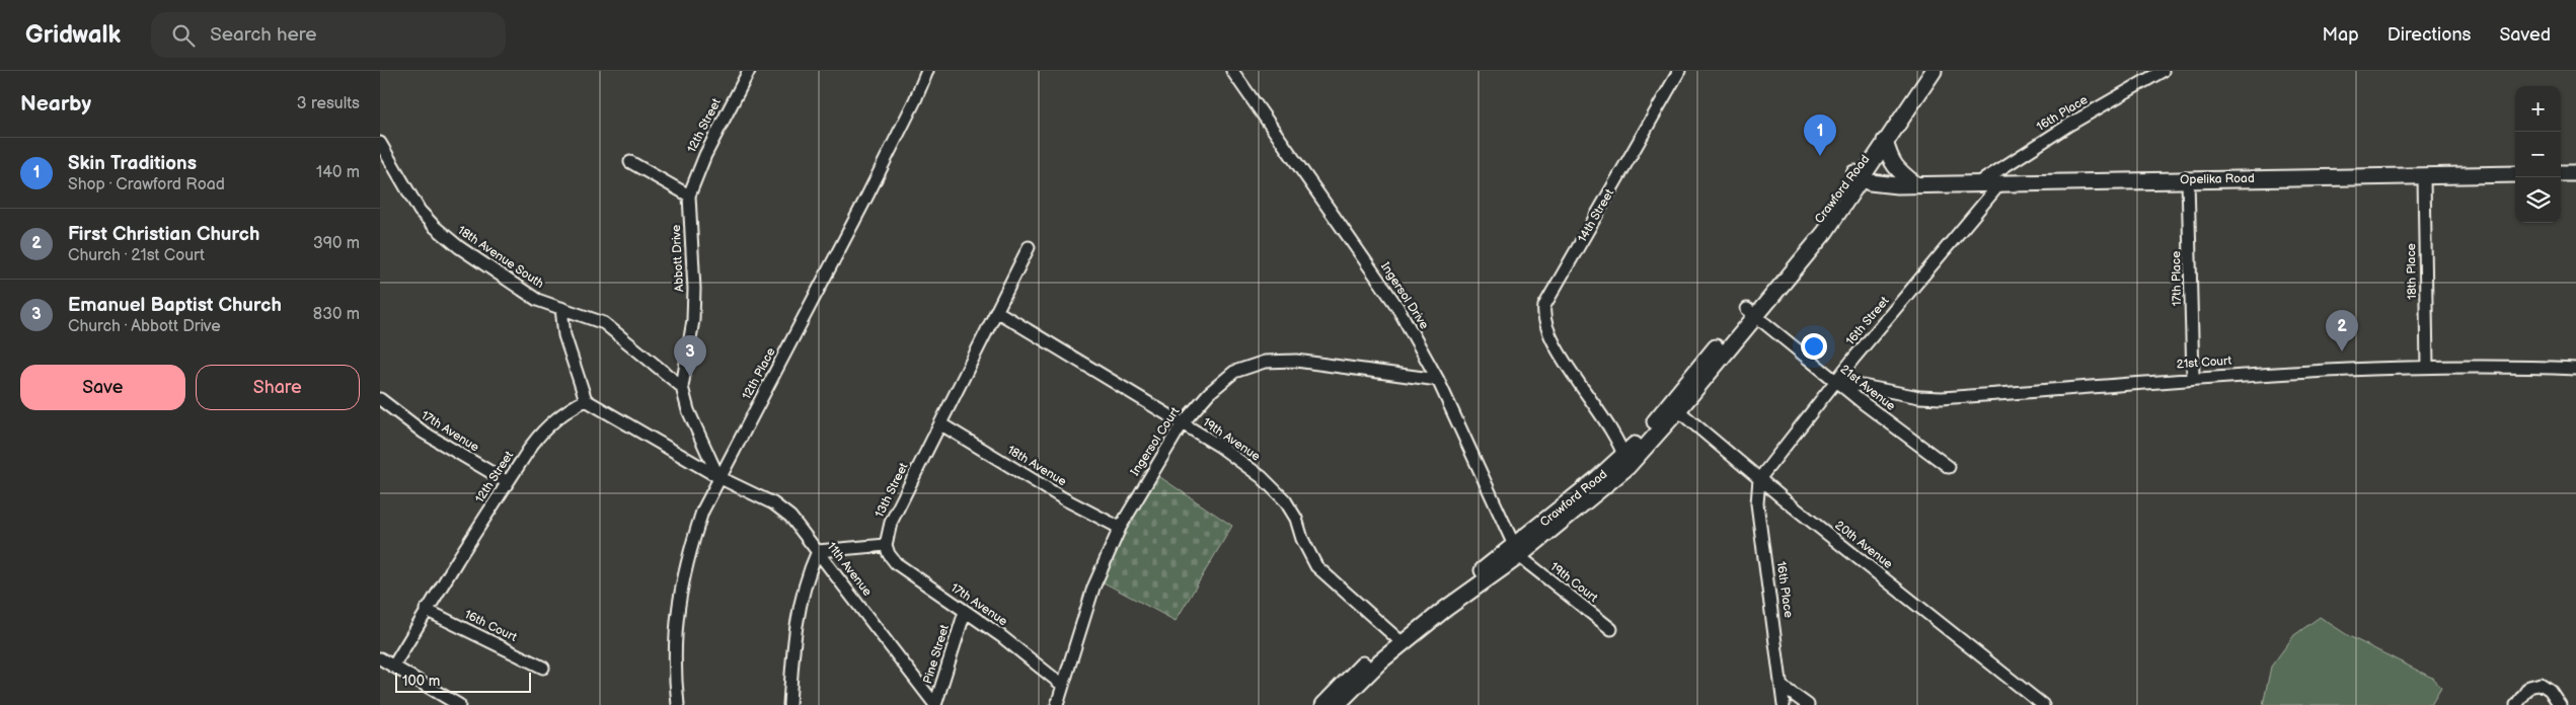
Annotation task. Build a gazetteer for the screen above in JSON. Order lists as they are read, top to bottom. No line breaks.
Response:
{"streets":{"main road":["Opelika Road","Crawford Road"],"street":["16th Place","12th Street","14th Street","18th Avenue South","Abbott Drive","18th Place","17th Place","Ingersol Drive","16th Street","21st Court","12th Place","21st Avenue","17th Avenue","19th Avenue","Ingersol Court","18th Avenue","13th Street","20th Avenue","11th Avenue","19th Court","16th Court","Pine Street"]},"crossings":[["16th Place","Opelika Road"],["16th Place","16th Street"],["16th Place","20th Avenue"],["12th Street","Abbott Drive"],["12th Street","17th Avenue"],["12th Street","16th Court"],["Opelika Road","Crawford Road"],["Opelika Road","18th Place"],["Opelika Road","17th Place"],["Opelika Road","16th Street"],["Crawford Road","14th Street"],["Crawford Road","Ingersol Drive"],["Crawford Road","21st Avenue"],["Crawford Road","19th Avenue"],["Crawford Road","20th Avenue"],["Crawford Road","19th Court"],["18th Avenue South","Abbott Drive"],["18th Place","21st Court"],["17th Place","21st Court"],["Ingersol Drive","Ingersol Court"],["Ingersol Drive","19th Court"],["16th Street","21st Court"],["16th Street","21st Avenue"],["16th Street","20th Avenue"],["21st Court","21st Avenue"],["12th Place","11th Avenue"],["17th Avenue","Ingersol Court"],["17th Avenue","13th Street"],["17th Avenue","Pine Street"],["19th Avenue","Ingersol Court"],["19th Avenue","13th Street"],["Ingersol Court","18th Avenue"],["18th Avenue","13th Street"],["11th Avenue","Pine Street"]],"scale_bar":"100 m","page":{"header":"Gridwalk","search":"Search here","nav":["Map","Directions","Saved"],"heading":["Nearby","3 results"],"map_buttons":["+","−"],"pins":["1","2","3"],"list":[{"mark":"1","name":"Skin Traditions","note":"Shop · Crawford Road","value":"140 m"},{"mark":"2","name":"First Christian Church","note":"Church · 21st Court","value":"390 m"},{"mark":"3","name":"Emanuel Baptist Church","note":"Church · Abbott Drive","value":"830 m"}],"buttons":["Save","Share"],"scale":"100 m"}}
